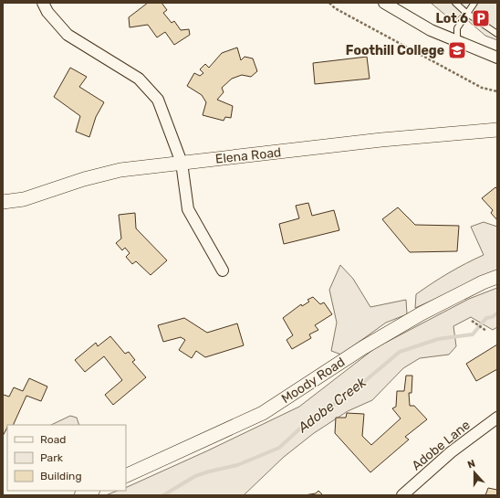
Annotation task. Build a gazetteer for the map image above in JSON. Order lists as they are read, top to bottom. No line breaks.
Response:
{"streets":{"street":["Elena Road","Moody Road","Adobe Lane"]},"water":["Adobe Creek"],"places":{"parking":["Lot 6"],"school or university":["Foothill College"]},"legend":["Road","Park","Building"],"north":"top"}
